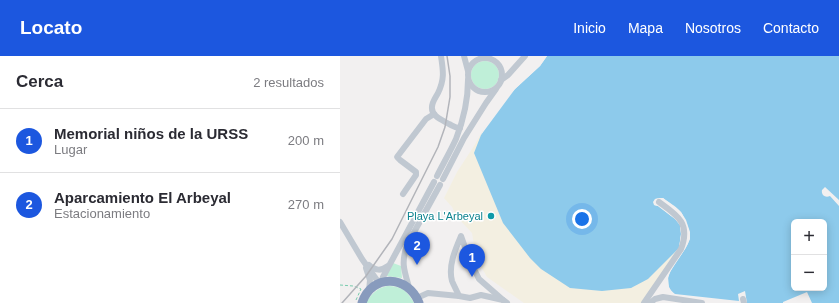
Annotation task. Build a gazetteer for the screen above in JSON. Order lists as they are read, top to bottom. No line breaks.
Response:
{"places":["Playa L'Arbeyal"],"page":{"header":"Locato","nav":["Inicio","Mapa","Nosotros","Contacto"],"heading":["Cerca","2 resultados"],"list":[{"mark":"1","name":"Memorial niños de la URSS","note":"Lugar","value":"200 m"},{"mark":"2","name":"Aparcamiento El Arbeyal","note":"Estacionamiento","value":"270 m"}],"map_buttons":["+","−"],"pins":["2","1"]}}
